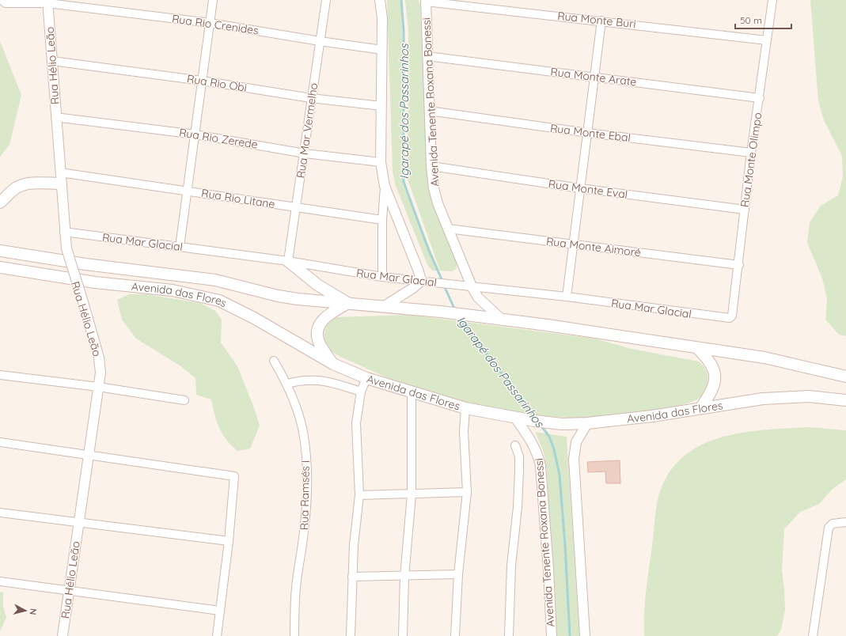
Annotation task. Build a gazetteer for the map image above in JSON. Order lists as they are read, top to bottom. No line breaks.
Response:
{"streets":{"main road":["Avenida das Flores"],"street":["Rua Monte Buri","Rua Rio Crenides","Rua Hélio Leão","Rua Monte Arate","Rua Rio Obi","Avenida Tenente Roxana Bonessi","Rua Mar Vermelho","Rua Monte Ebal","Rua Rio Zerede","Rua Monte Olimpo","Rua Monte Eval","Rua Rio Litane","Rua Mar Glacial","Rua Monte Aimoré","Rua Ramsés I"]},"crossings":[["Rua Monte Buri","Avenida Tenente Roxana Bonessi"],["Rua Monte Buri","Rua Monte Olimpo"],["Rua Rio Crenides","Rua Hélio Leão"],["Rua Rio Crenides","Rua Mar Vermelho"],["Rua Hélio Leão","Rua Rio Obi"],["Rua Hélio Leão","Rua Rio Zerede"],["Rua Hélio Leão","Rua Rio Litane"],["Rua Hélio Leão","Rua Mar Glacial"],["Rua Monte Arate","Avenida Tenente Roxana Bonessi"],["Rua Monte Arate","Rua Monte Olimpo"],["Rua Rio Obi","Rua Mar Vermelho"],["Avenida Tenente Roxana Bonessi","Rua Monte Ebal"],["Avenida Tenente Roxana Bonessi","Rua Monte Eval"],["Avenida Tenente Roxana Bonessi","Rua Mar Glacial"],["Avenida Tenente Roxana Bonessi","Rua Monte Aimoré"],["Avenida Tenente Roxana Bonessi","Avenida das Flores"],["Rua Mar Vermelho","Rua Rio Zerede"],["Rua Mar Vermelho","Rua Rio Litane"],["Rua Mar Vermelho","Rua Mar Glacial"],["Rua Monte Ebal","Rua Monte Olimpo"],["Rua Monte Olimpo","Rua Monte Eval"],["Rua Monte Olimpo","Rua Mar Glacial"],["Rua Monte Olimpo","Rua Monte Aimoré"]],"water":["Igarapé dos Passarinhos"],"scale_bar":"50 m","north":"right"}
